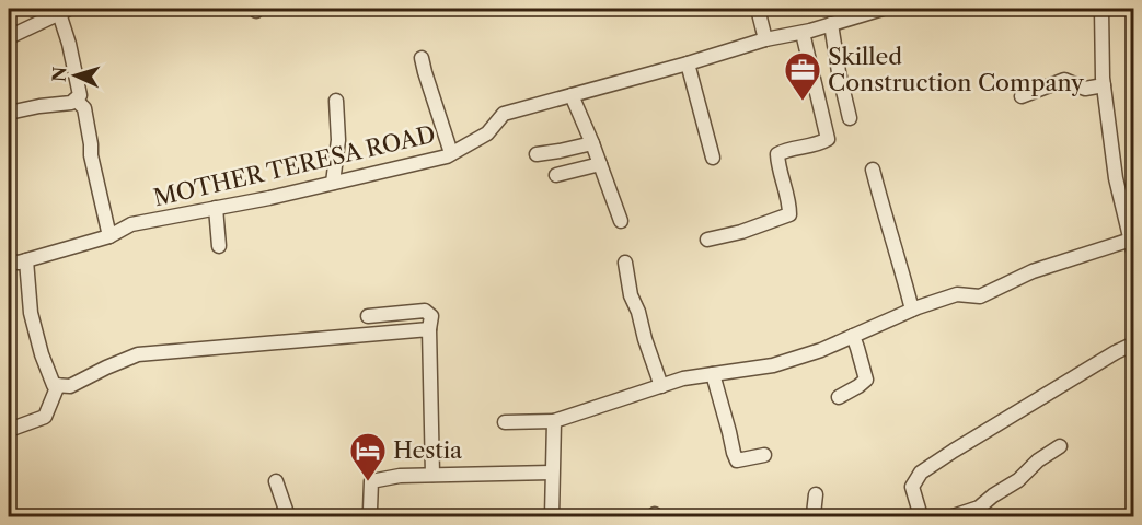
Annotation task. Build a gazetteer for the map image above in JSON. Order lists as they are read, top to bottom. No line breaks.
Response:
{"streets":{"street":["MOTHER TERESA ROAD"]},"places":{"office":["Skilled Construction Company"],"hotel":["Hestia"]},"north":"left"}
